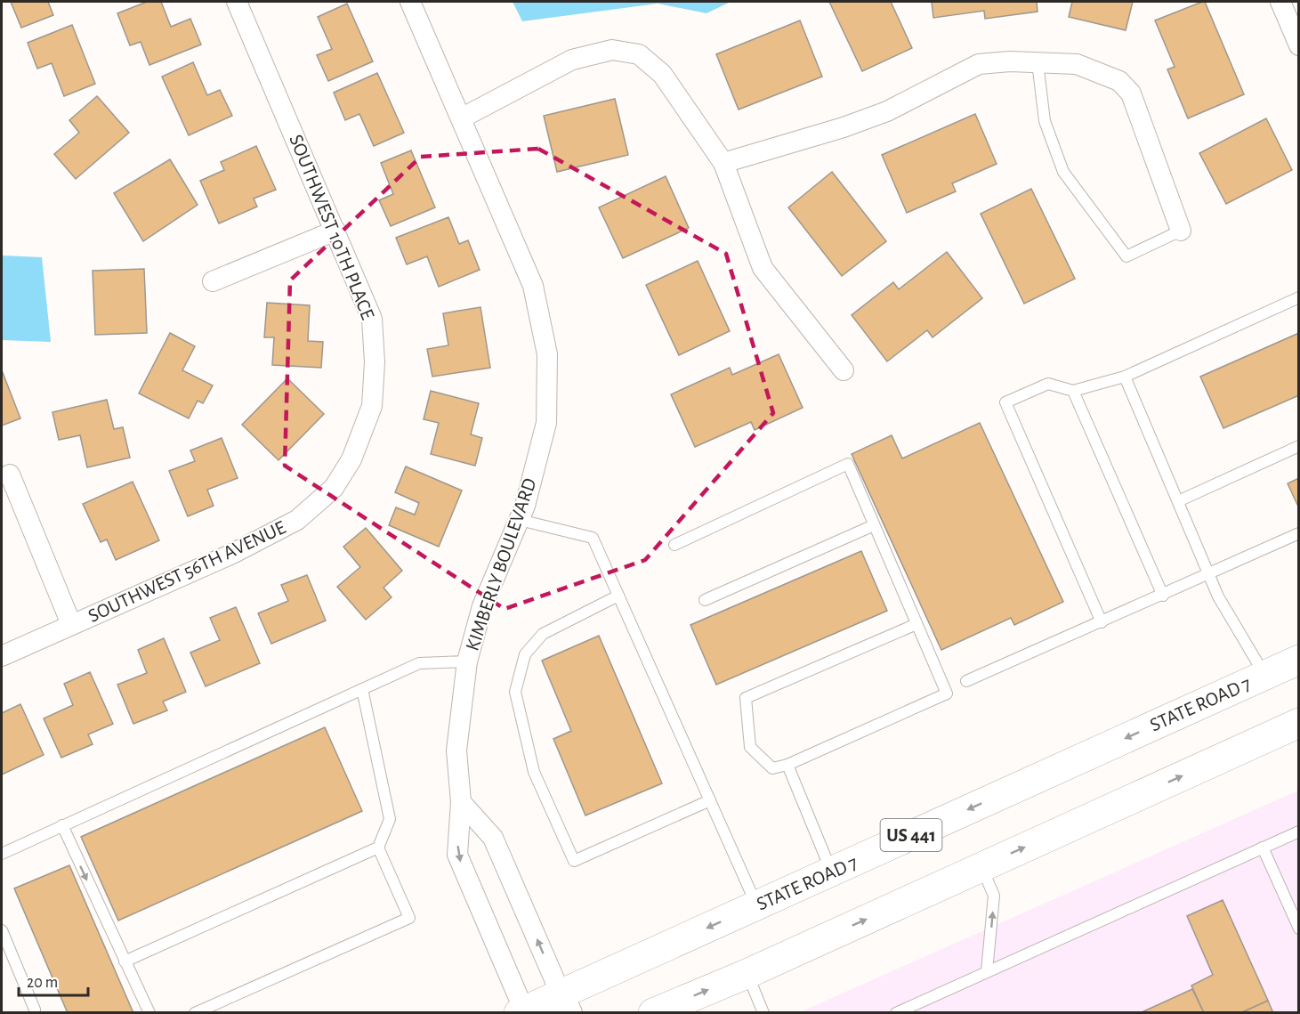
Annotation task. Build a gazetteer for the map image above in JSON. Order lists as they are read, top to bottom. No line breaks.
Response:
{"streets":{"main road":["STATE ROAD 7","US 441"],"street":["SOUTHWEST 10TH PLACE","KIMBERLY BOULEVARD","SOUTHWEST 56TH AVENUE"]},"crossings":[["SOUTHWEST 10TH PLACE","SOUTHWEST 56TH AVENUE"],["KIMBERLY BOULEVARD","STATE ROAD 7"]],"scale_bar":"20 m"}
